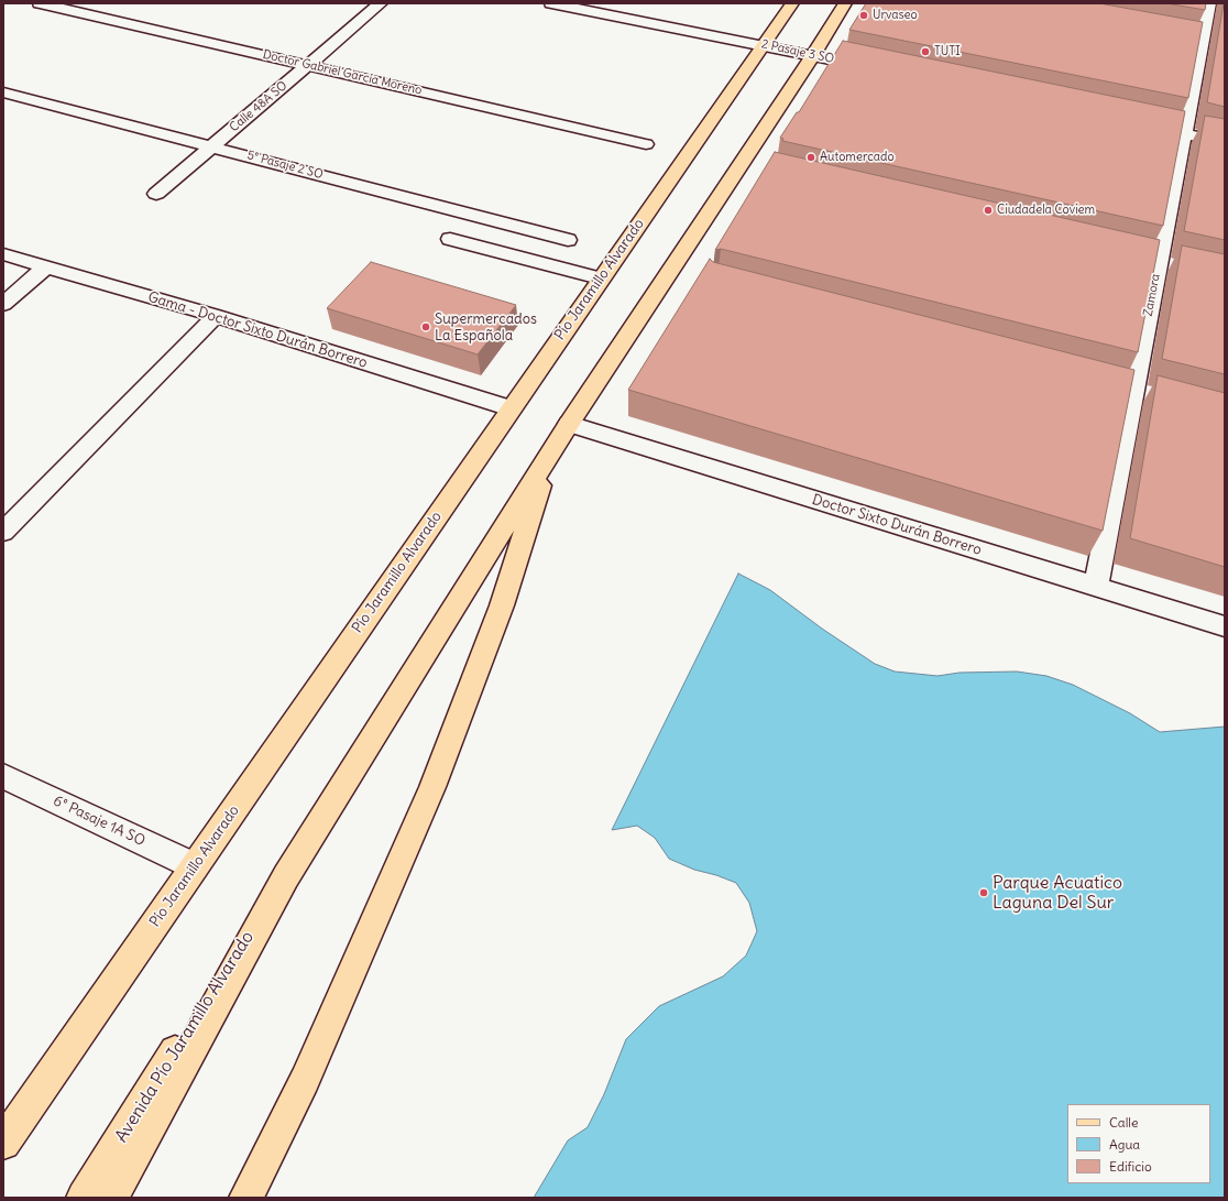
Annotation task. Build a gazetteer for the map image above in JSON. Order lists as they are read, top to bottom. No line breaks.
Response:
{"streets":{"main road":["Pío Jaramillo Alvarado","Avenida Pío Jaramillo Alvarado"],"street":["2 Pasaje 3 SO","Doctor Gabriel García Moreno","Calle 48A SO","5° Pasaje 2 SO","Zamora","Gama - Doctor Sixto Durán Borrero","Doctor Sixto Durán Borrero","6° Pasaje 1A SO"]},"crossings":[["2 Pasaje 3 SO","Pío Jaramillo Alvarado"],["Doctor Gabriel García Moreno","Calle 48A SO"],["Calle 48A SO","5° Pasaje 2 SO"],["Pío Jaramillo Alvarado","Gama - Doctor Sixto Durán Borrero"],["Pío Jaramillo Alvarado","6° Pasaje 1A SO"],["Zamora","Doctor Sixto Durán Borrero"]],"places":["Urvaseo","TUTI","Automercado","Ciudadela Coviem","Supermercados La Española","Parque Acuatico Laguna Del Sur"],"legend":["Calle","Agua","Edificio"]}
